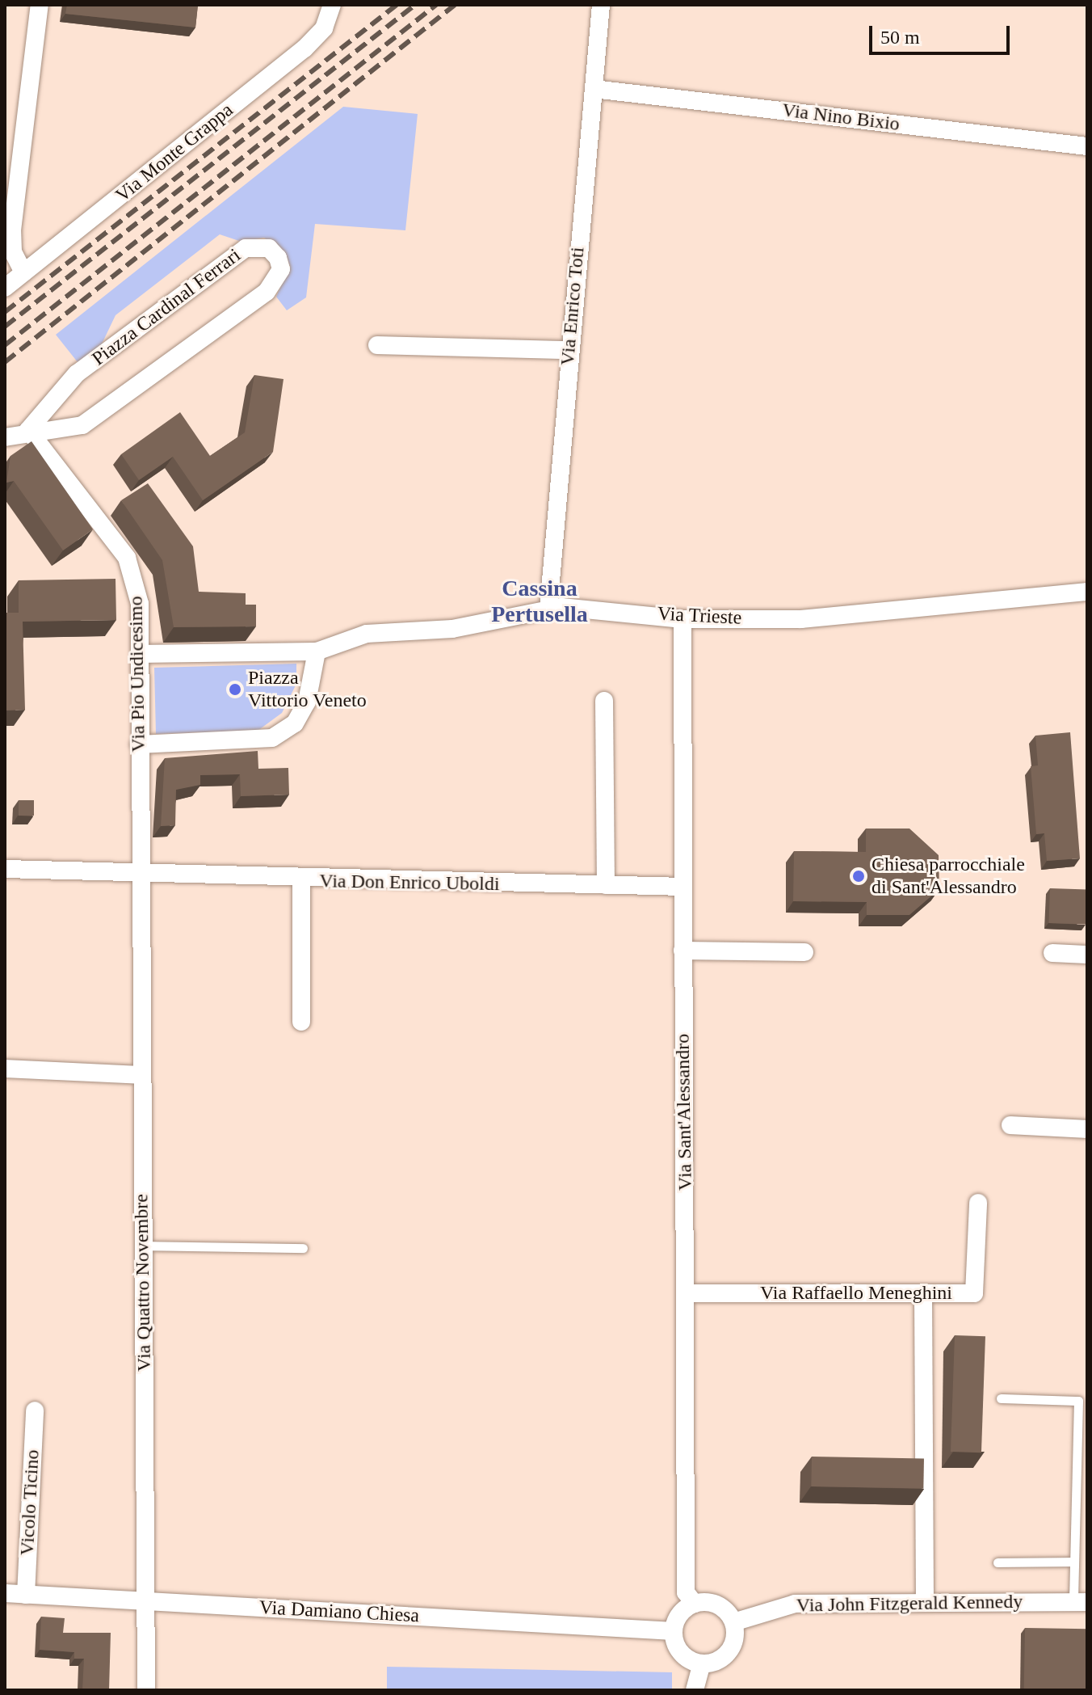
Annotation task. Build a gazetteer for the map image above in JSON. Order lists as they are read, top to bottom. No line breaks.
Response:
{"streets":{"street":["Via Nino Bixio","Via Monte Grappa","Via Enrico Toti","Piazza Cardinal Ferrari","Via Trieste","Via Pio Undicesimo","Via Don Enrico Uboldi","Via Sant'Alessandro","Via Quattro Novembre","Via Raffaello Meneghini","Vicolo Ticino","Via John Fitzgerald Kennedy","Via Damiano Chiesa"]},"crossings":[["Via Nino Bixio","Via Enrico Toti"],["Via Enrico Toti","Via Trieste"],["Piazza Cardinal Ferrari","Via Pio Undicesimo"],["Via Trieste","Via Sant'Alessandro"],["Via Pio Undicesimo","Via Don Enrico Uboldi"],["Via Pio Undicesimo","Via Quattro Novembre"],["Via Don Enrico Uboldi","Via Sant'Alessandro"],["Via Don Enrico Uboldi","Via Quattro Novembre"],["Via Sant'Alessandro","Via Raffaello Meneghini"],["Via Sant'Alessandro","Via John Fitzgerald Kennedy"],["Via Sant'Alessandro","Via Damiano Chiesa"],["Via Quattro Novembre","Via Damiano Chiesa"],["Vicolo Ticino","Via Damiano Chiesa"],["Via John Fitzgerald Kennedy","Via Damiano Chiesa"]],"districts":["Cassina Pertusella"],"places":["Piazza Vittorio Veneto","Chiesa parrocchiale di Sant'Alessandro"],"scale_bar":"50 m"}
